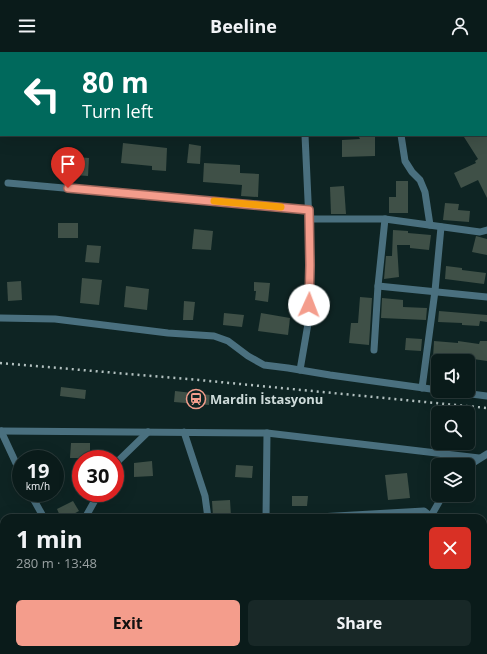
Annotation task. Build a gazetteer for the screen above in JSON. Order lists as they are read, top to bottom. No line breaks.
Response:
{"places":{"station":["Mardin İstasyonu"]},"page":{"header":"Beeline","turn":["80 m","Turn left"],"speed":"19 km/h","limit":"30","heading":["1 min","280 m · 13:48"],"buttons":["Exit","Share"]}}
